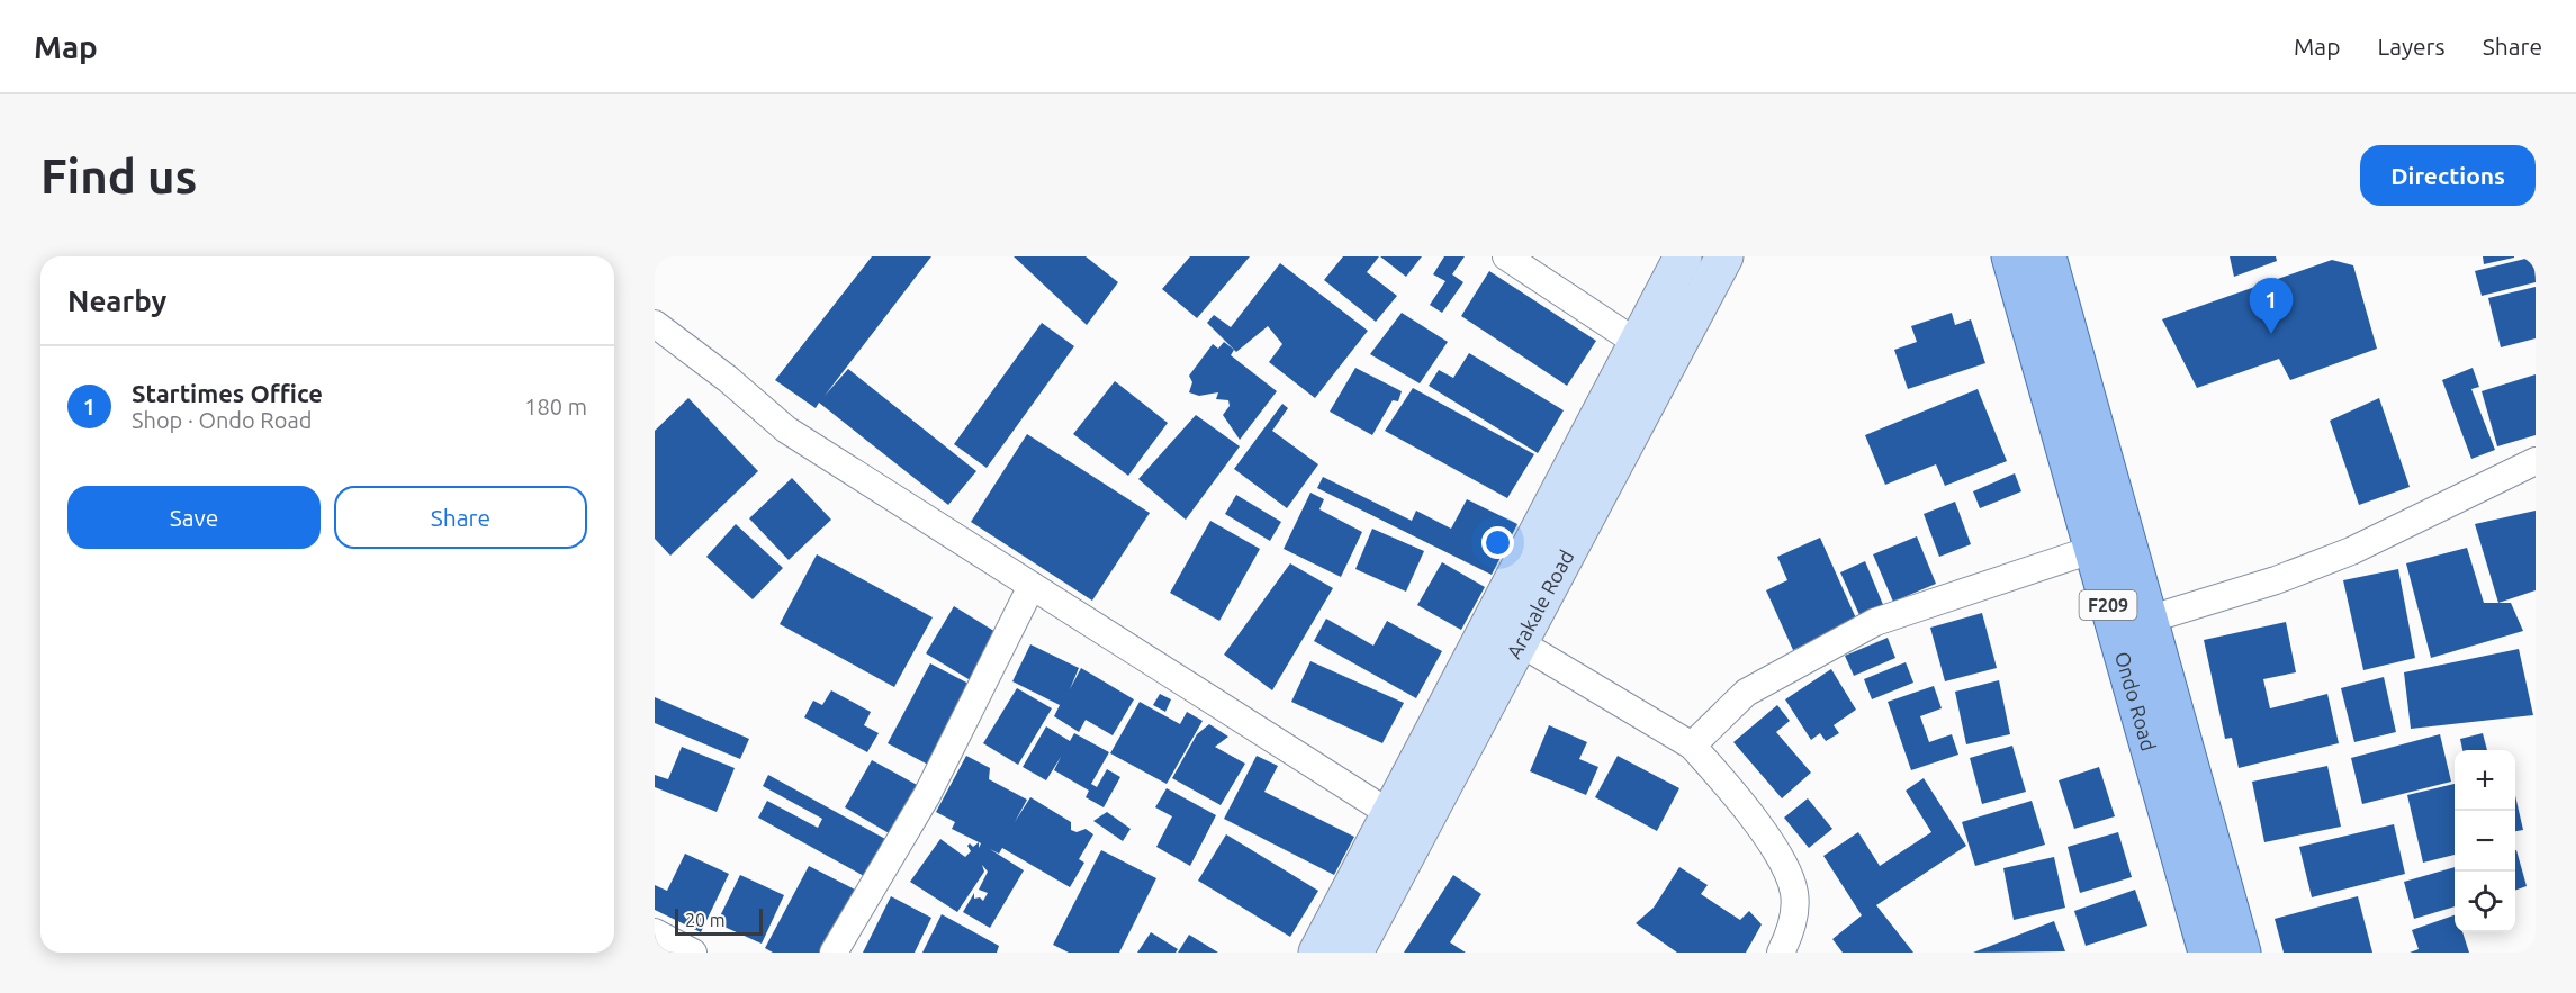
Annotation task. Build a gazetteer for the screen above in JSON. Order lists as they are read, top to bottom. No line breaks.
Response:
{"streets":{"main road":["Arakale Road","F209","Ondo Road"]},"scale_bar":"20 m","page":{"header":"Map","nav":["Map","Layers","Share"],"buttons":["Directions",["Save","Share"]],"title":"Find us","heading":"Nearby","pins":"1","list":[{"mark":"1","name":"Startimes Office","note":"Shop · Ondo Road","value":"180 m"}],"map_buttons":["+","−"],"scale":"20 m"}}
